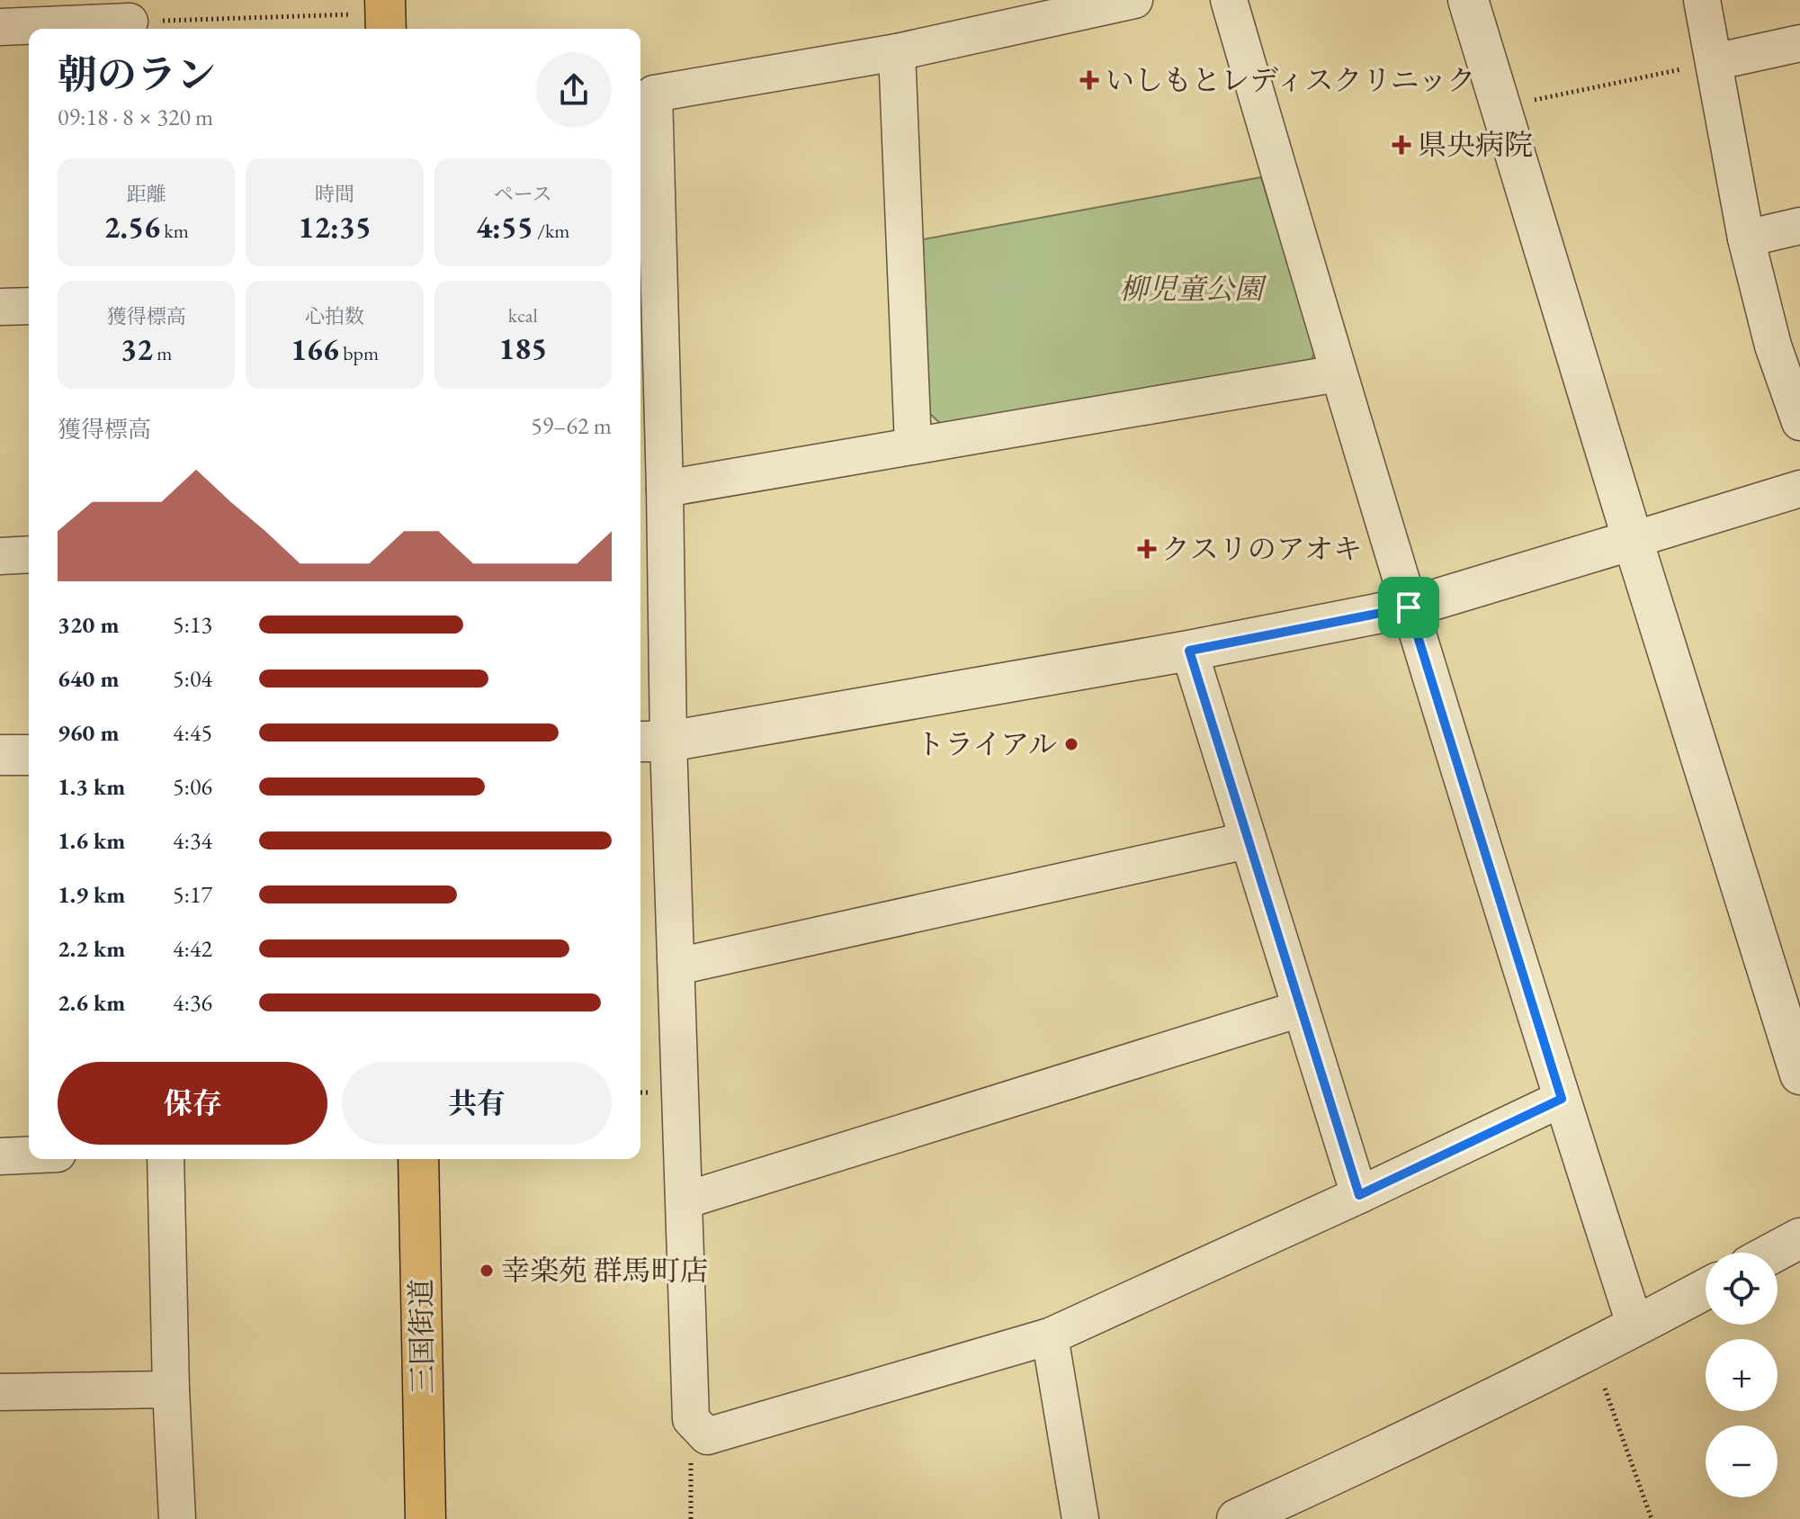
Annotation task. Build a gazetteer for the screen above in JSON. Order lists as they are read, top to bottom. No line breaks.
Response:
{"streets":{"main road":["三国街道"]},"parks":["柳児童公園"],"places":{"health":["いしもとレディスクリニック","県央病院","クスリのアオキ"],"other":["トライアル","幸楽苑 群馬町店"]},"page":{"heading":["朝のラン","09:18 · 8 × 320 m"],"stats":[["距離","2.56 km"],["時間","12:35"],["ペース","4:55 /km"],["獲得標高","32 m"],["心拍数","166 bpm"],["kcal","185"]],"chart":["獲得標高","59–62 m"],"list":[{"name":"320 m","note":"5:13"},{"name":"640 m","note":"5:04"},{"name":"960 m","note":"4:45"},{"name":"1.3 km","note":"5:06"},{"name":"1.6 km","note":"4:34"},{"name":"1.9 km","note":"5:17"},{"name":"2.2 km","note":"4:42"},{"name":"2.6 km","note":"4:36"}],"buttons":["保存","共有"],"map_buttons":["+","−"]}}
